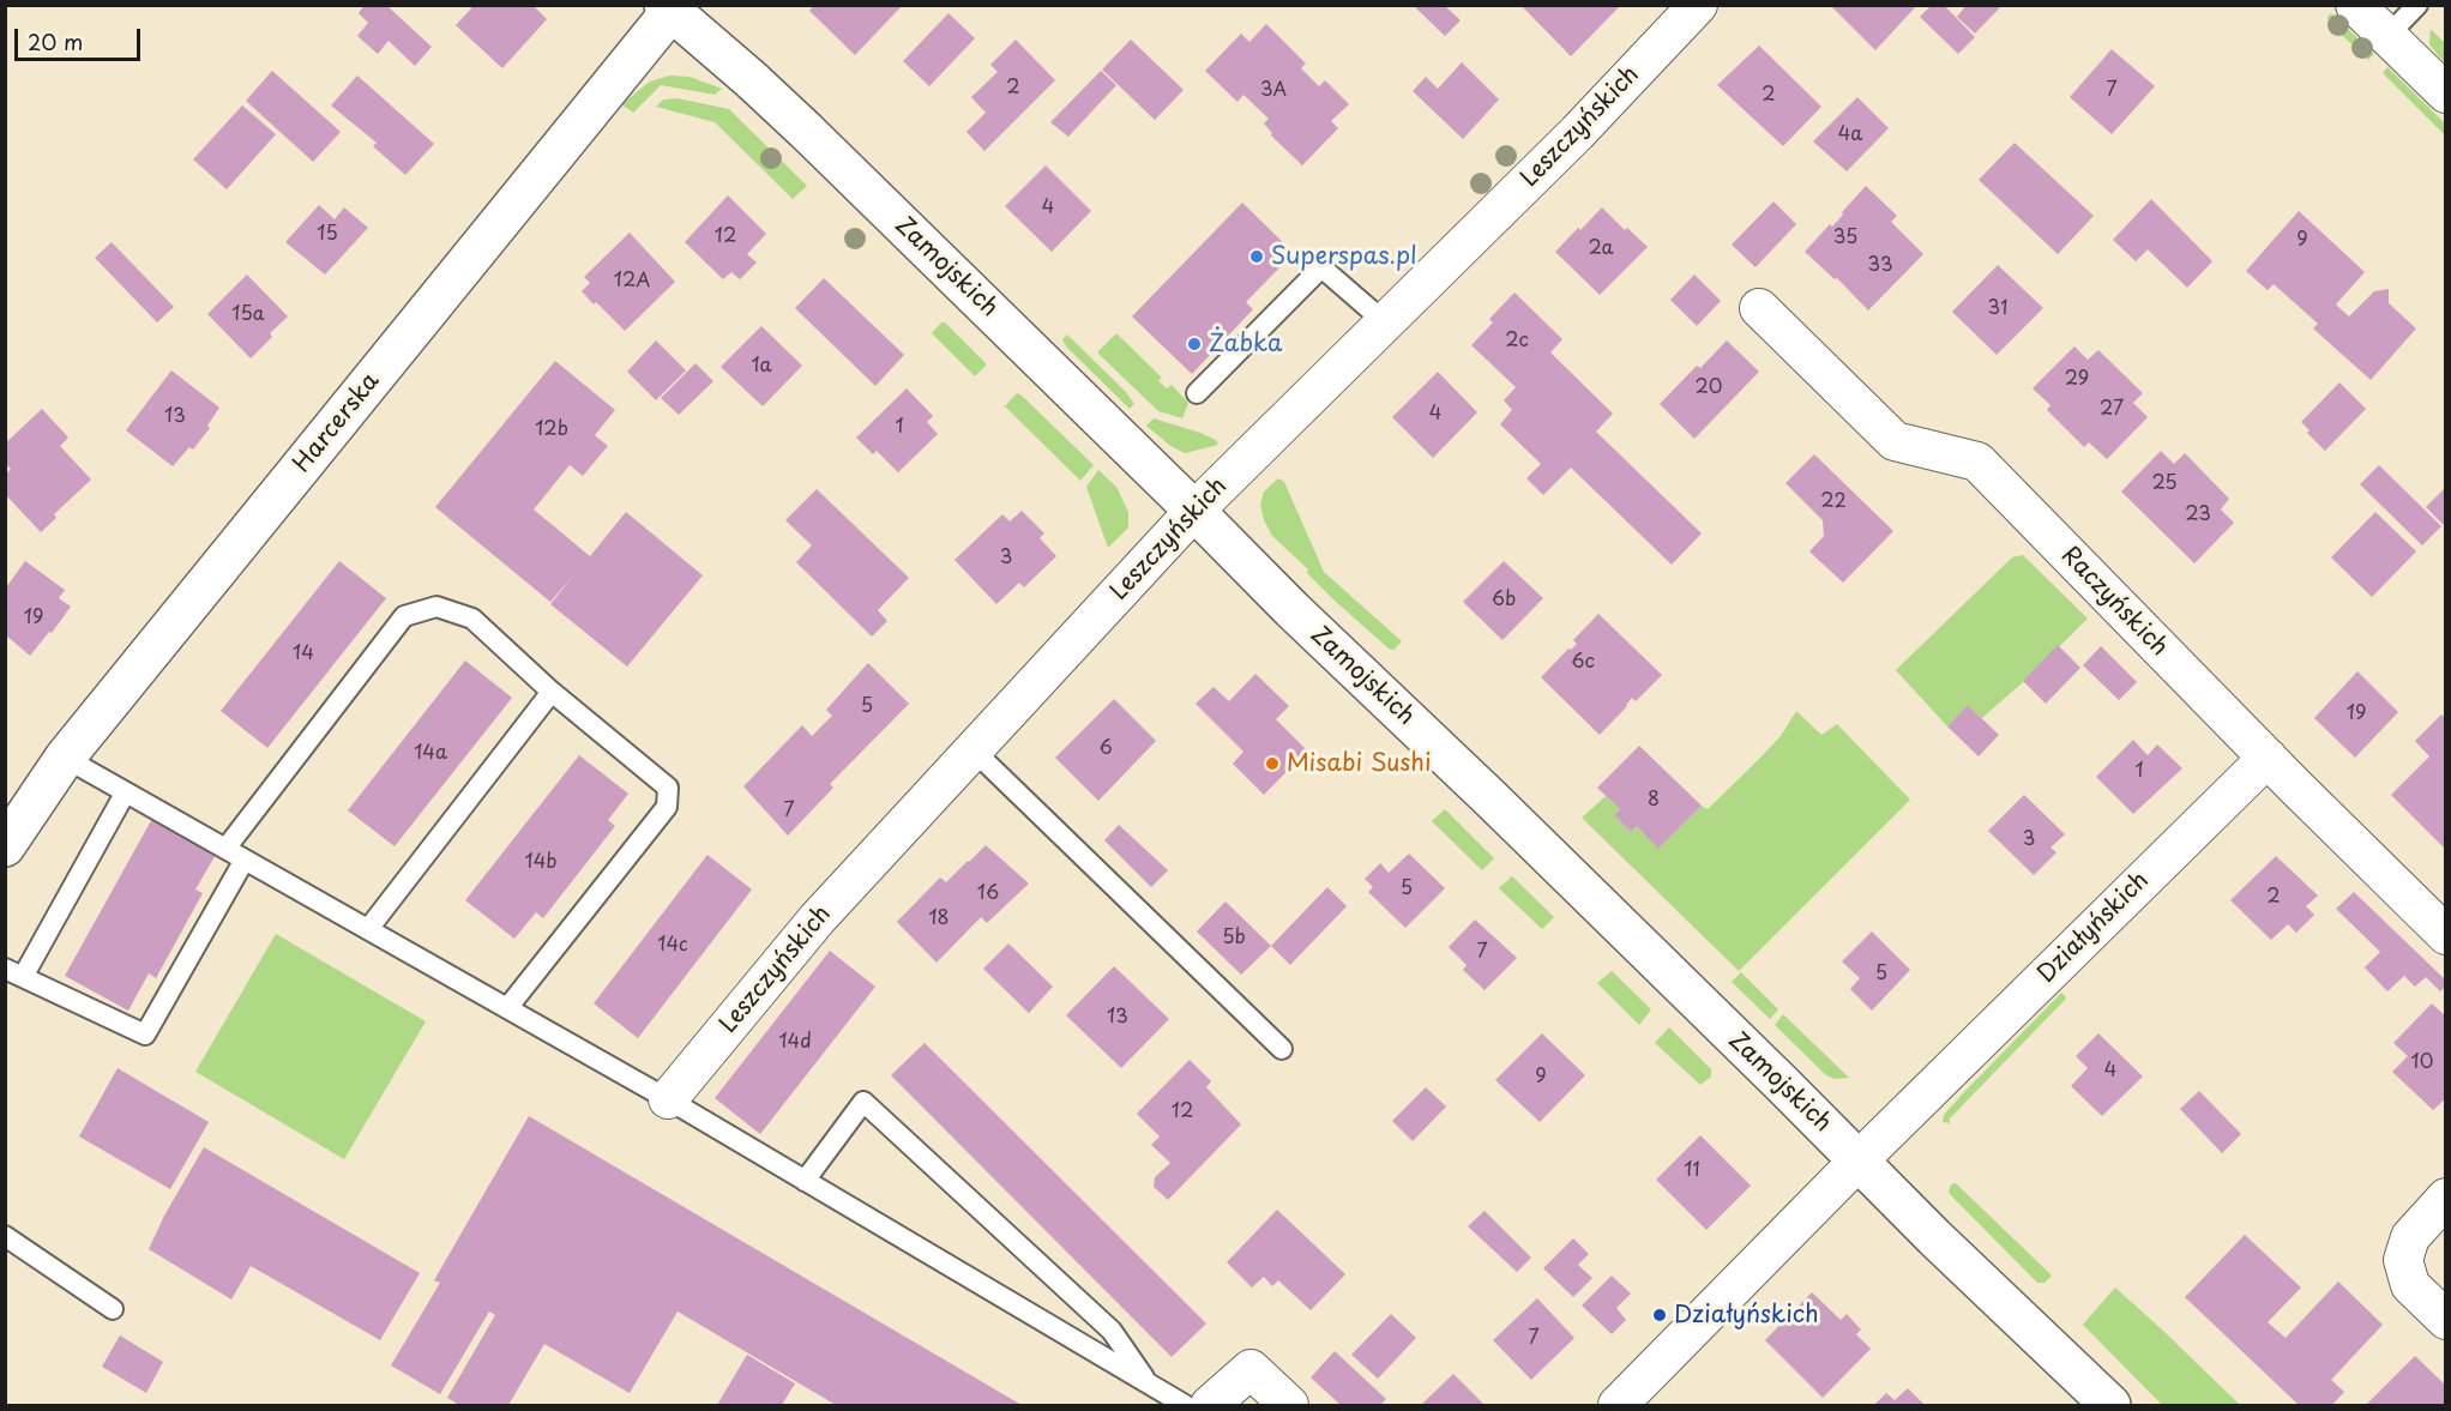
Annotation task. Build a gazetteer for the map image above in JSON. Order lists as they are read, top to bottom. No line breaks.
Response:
{"streets":{"street":["Leszczyńskich","Zamojskich","Harcerska","Raczyńskich","Działyńskich"]},"crossings":[["Leszczyńskich","Zamojskich"],["Zamojskich","Harcerska"],["Zamojskich","Działyńskich"],["Raczyńskich","Działyńskich"]],"places":["Superspas.pl","Żabka","Misabi Sushi","Działyńskich"],"house_numbers":["2","3A","7","2","4a","4","15","12","35","9","2a","33","12A","31","15a","2c","1a","29","20","27","4","13","1","12b","25","22","23","3","6b","19","14","6c","5","19","6","14a","1","8","7","3","14b","5","16","2","18","5b","14c","7","5","13","14d","10","4","9","12","11","7"],"scale_bar":"20 m"}
